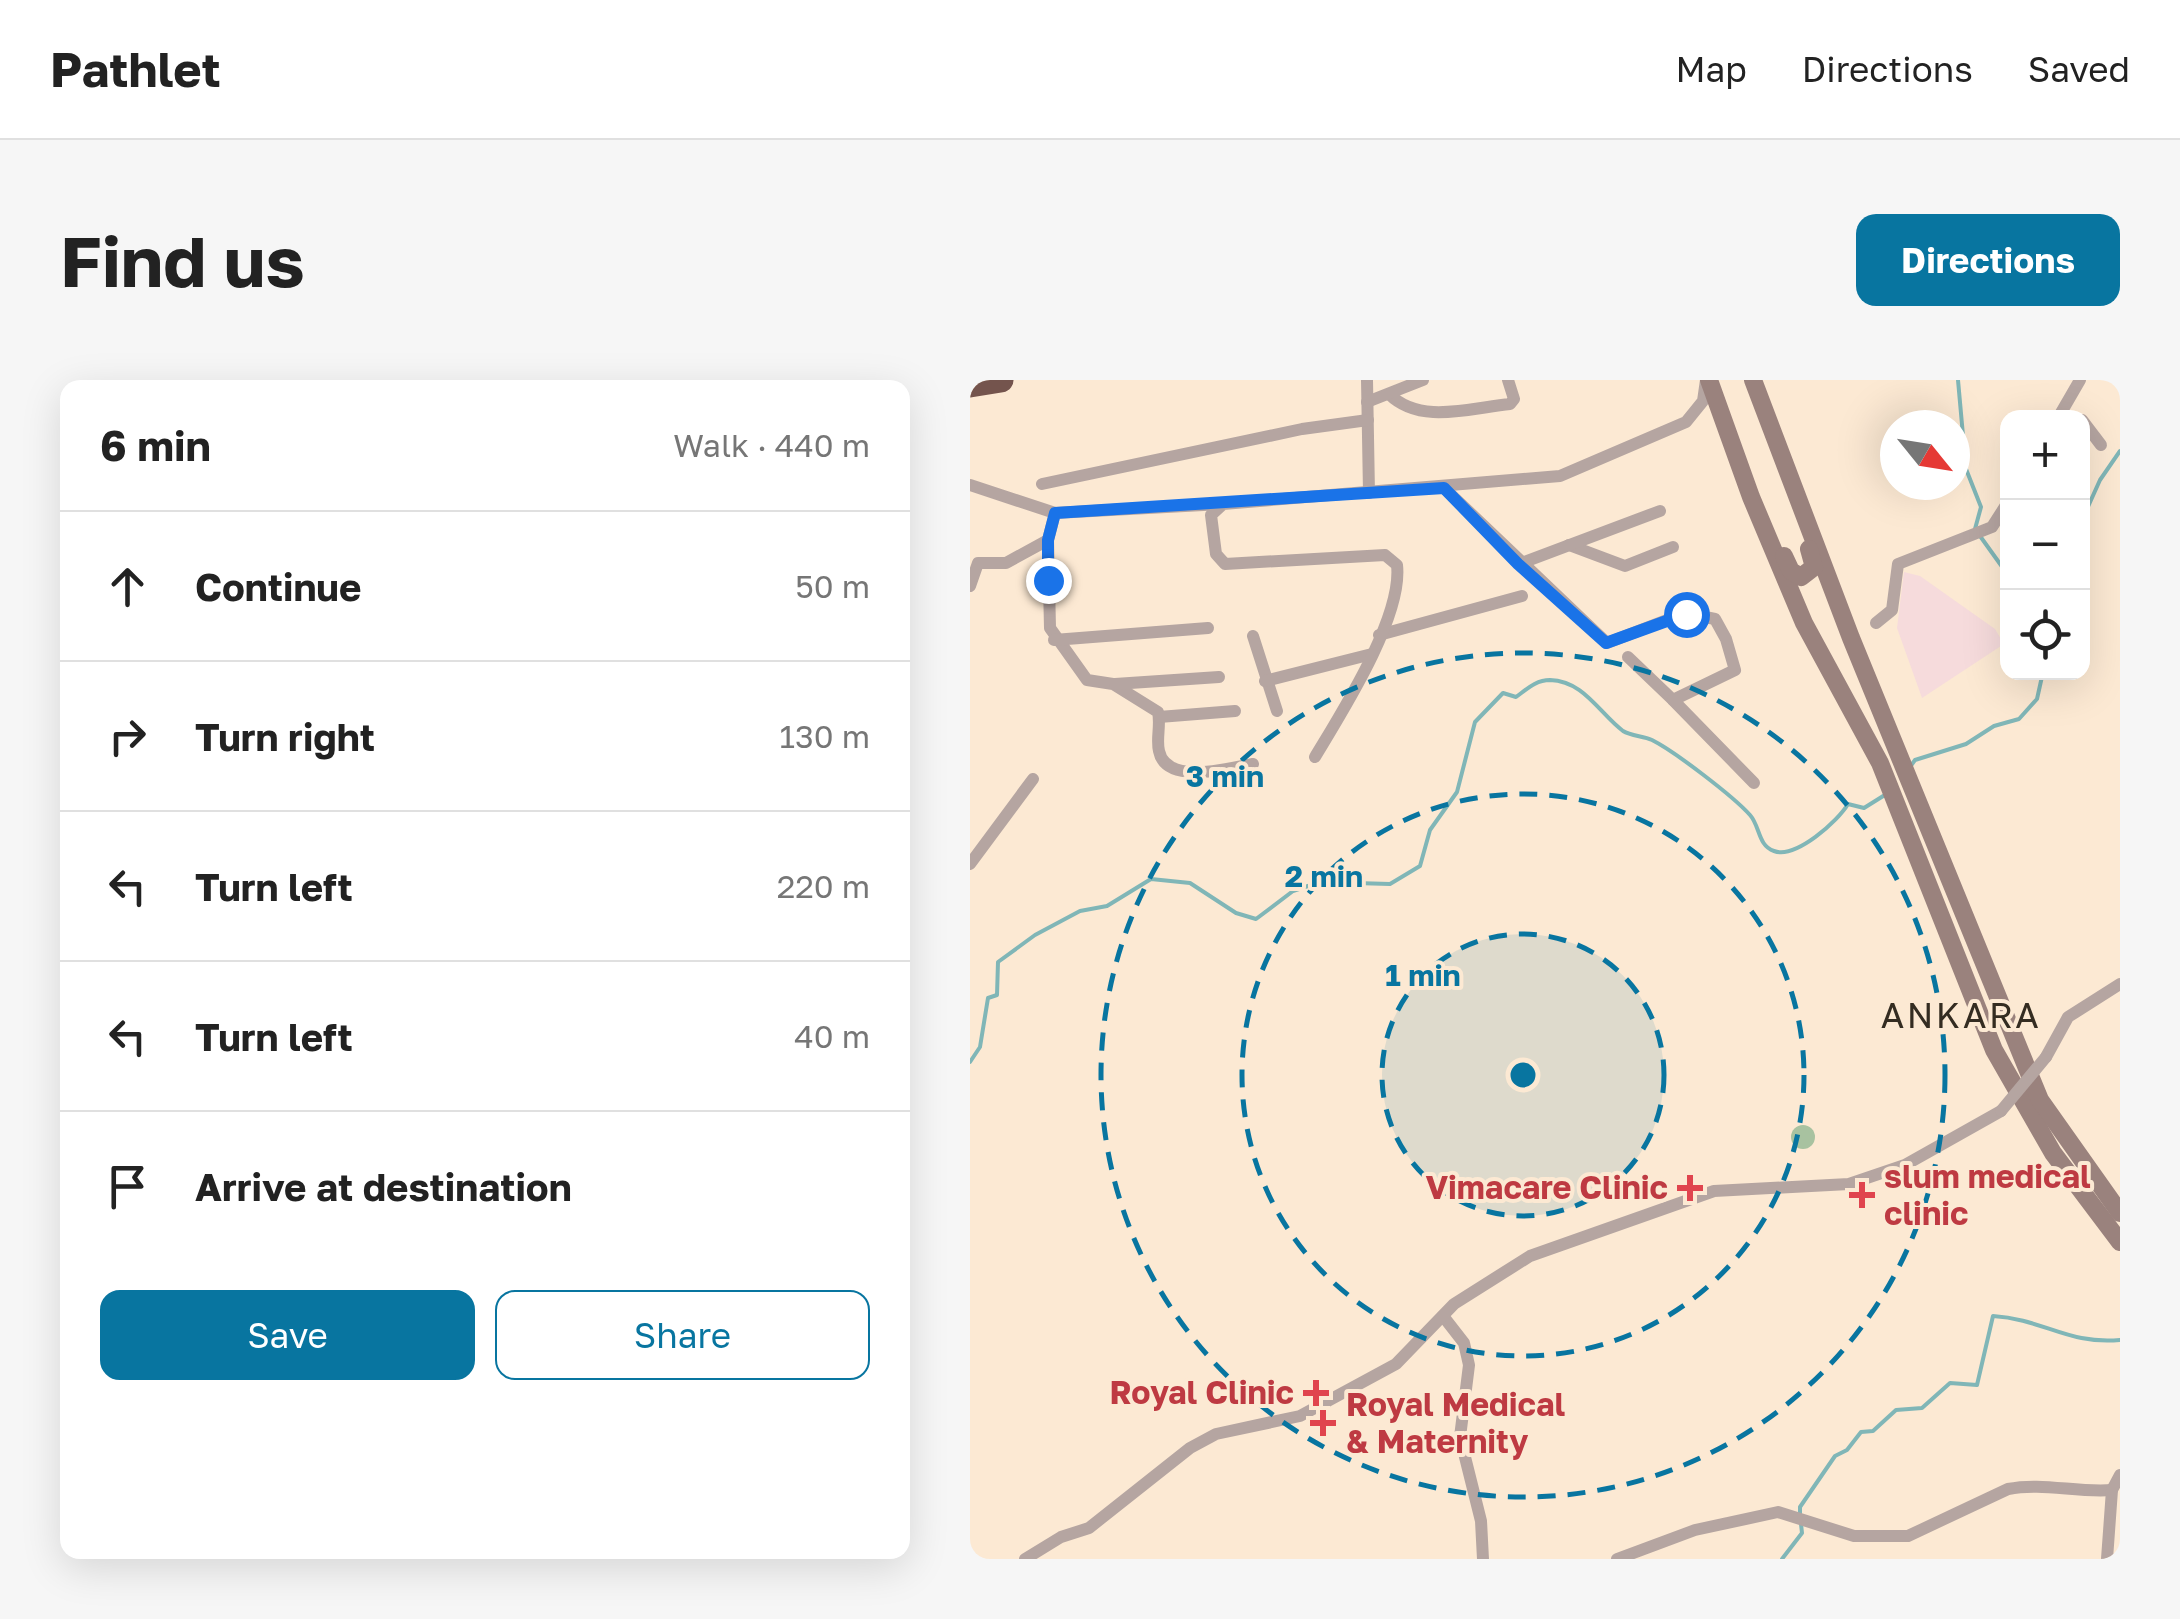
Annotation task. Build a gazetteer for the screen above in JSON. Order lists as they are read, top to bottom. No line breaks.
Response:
{"districts":["ANKARA"],"places":{"health":["Vimacare Clinic","slum medical clinic","Royal Clinic","Royal Medical & Maternity"]},"north":"bottom right","page":{"header":"Pathlet","nav":["Map","Directions","Saved"],"buttons":["Directions",["Save","Share"]],"title":"Find us","heading":["6 min","Walk · 440 m"],"map_buttons":["+","−"],"list":[["Continue","50 m"],["Turn right","130 m"],["Turn left","220 m"],["Turn left","40 m"],"Arrive at destination"]},"rings":["3 min","2 min","1 min"]}
